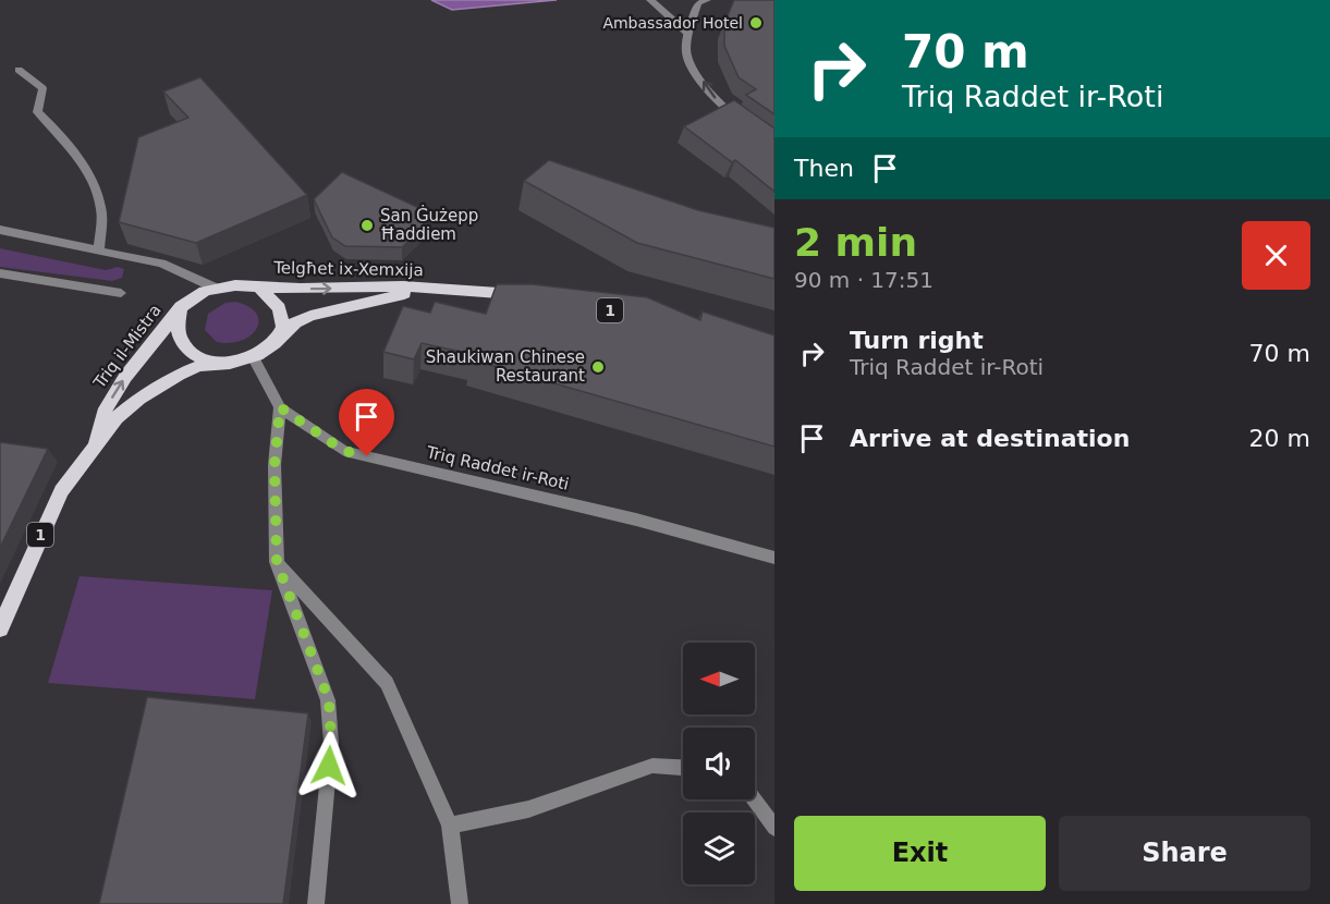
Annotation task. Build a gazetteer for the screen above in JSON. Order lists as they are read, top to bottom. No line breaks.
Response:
{"streets":{"main road":["Telgħet ix-Xemxija","1","Triq il-Mistra"],"street":["Triq Raddet ir-Roti"]},"crossings":[["Telgħet ix-Xemxija","1"],["Telgħet ix-Xemxija","Triq il-Mistra"],["Telgħet ix-Xemxija","Triq Raddet ir-Roti"],["1","Triq il-Mistra"],["1","Triq Raddet ir-Roti"],["Triq il-Mistra","Triq Raddet ir-Roti"]],"places":["Ambassador Hotel","San Ġużepp Ħaddiem","Shaukiwan Chinese Restaurant"],"north":"left","page":{"turn":["70 m","Triq Raddet ir-Roti"],"then":"Then","heading":["2 min","90 m · 17:51"],"list":[{"name":"Turn right","note":"Triq Raddet ir-Roti","value":"70 m"},{"name":"Arrive at destination","value":"20 m"}],"buttons":["Exit","Share"]}}
